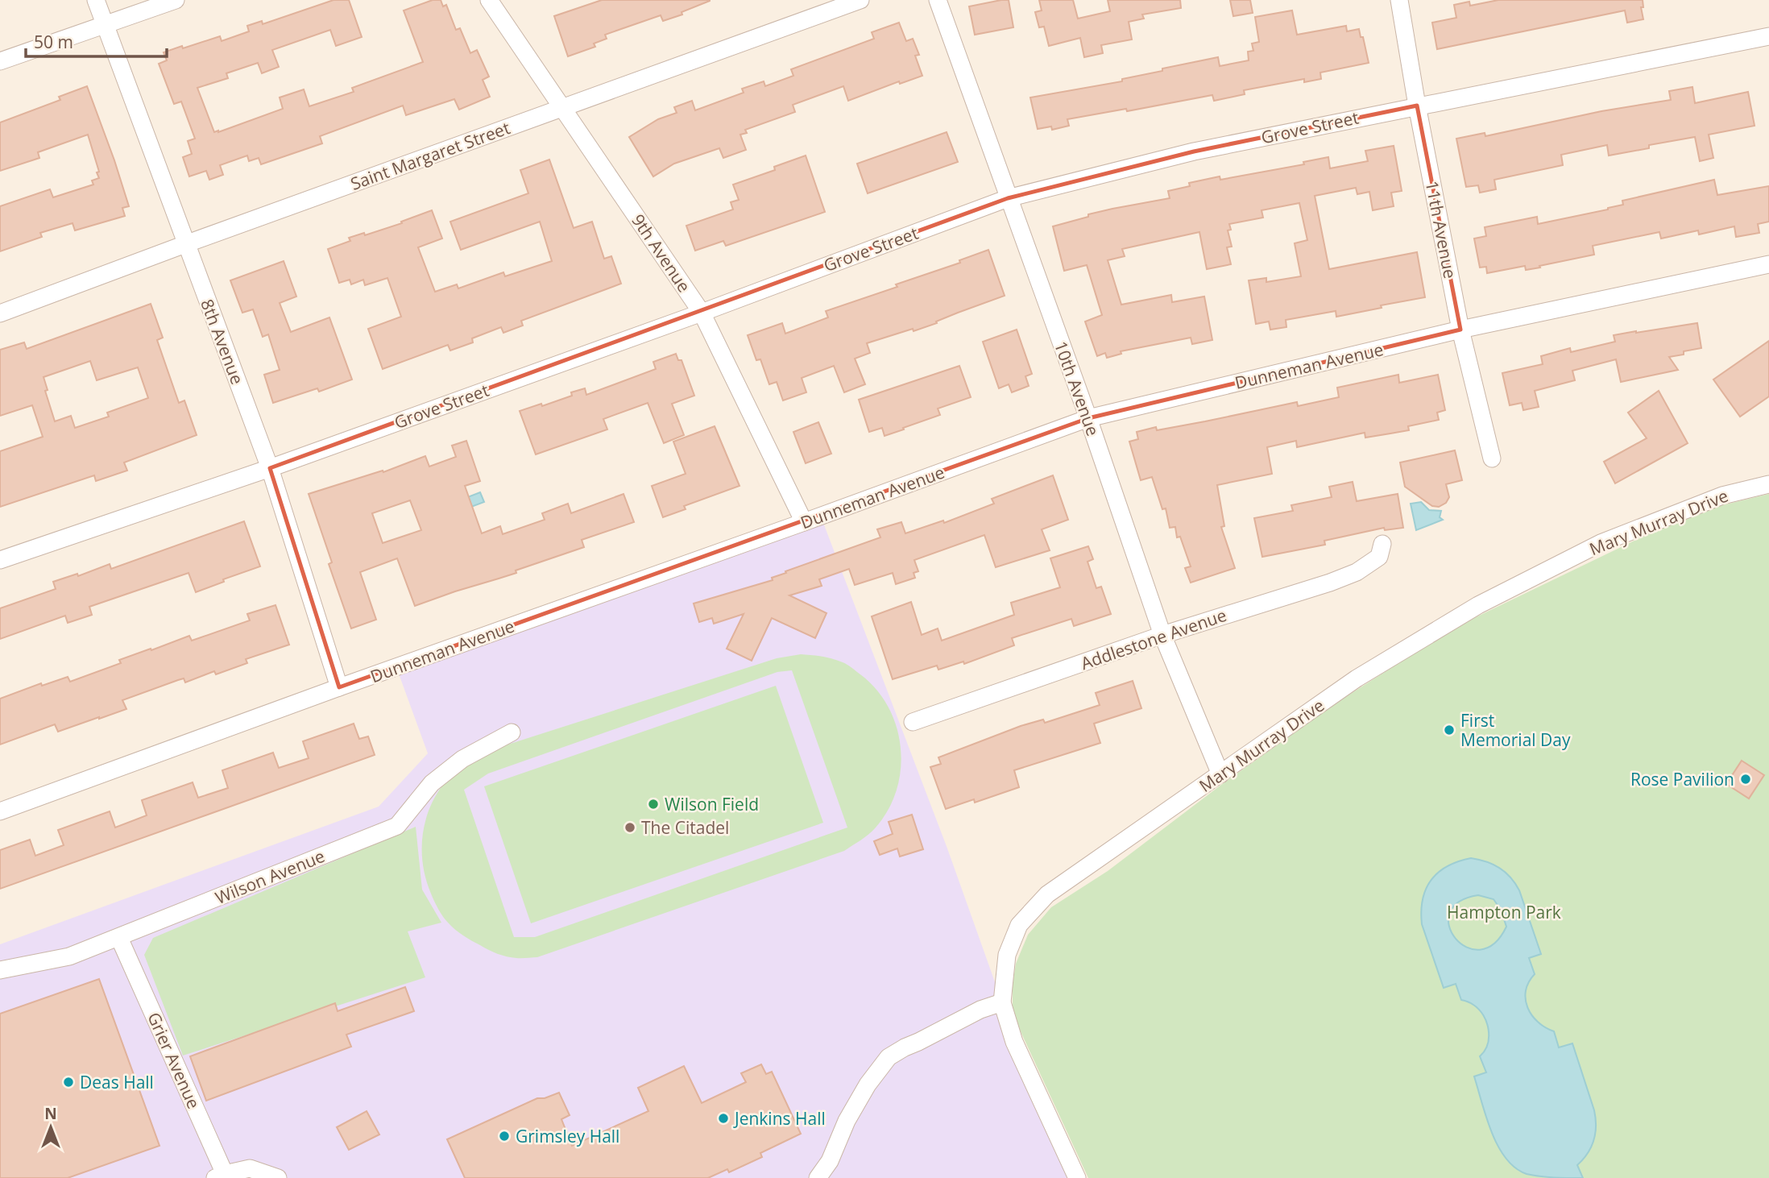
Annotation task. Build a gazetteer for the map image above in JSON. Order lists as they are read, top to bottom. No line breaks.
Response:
{"streets":{"street":["Grove Street","Saint Margaret Street","11th Avenue","9th Avenue","8th Avenue","Dunneman Avenue","10th Avenue","Mary Murray Drive","Addlestone Avenue","Wilson Avenue","Grier Avenue"]},"crossings":[["Grove Street","11th Avenue"],["Grove Street","9th Avenue"],["Grove Street","8th Avenue"],["Grove Street","10th Avenue"],["Saint Margaret Street","9th Avenue"],["Saint Margaret Street","8th Avenue"],["11th Avenue","Dunneman Avenue"],["9th Avenue","Dunneman Avenue"],["8th Avenue","Dunneman Avenue"],["Dunneman Avenue","10th Avenue"],["10th Avenue","Mary Murray Drive"],["10th Avenue","Addlestone Avenue"],["Wilson Avenue","Grier Avenue"]],"parks":["Hampton Park"],"places":["First Memorial Day","Rose Pavilion","Wilson Field","The Citadel","Deas Hall","Jenkins Hall","Grimsley Hall"],"scale_bar":"50 m","north":"top"}
